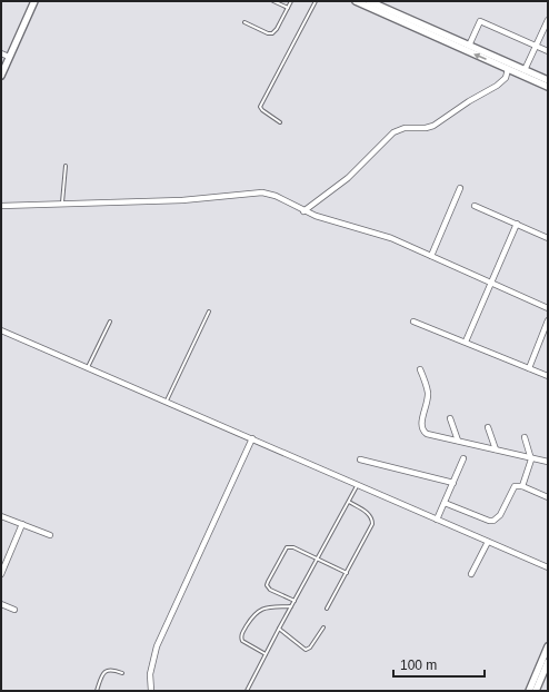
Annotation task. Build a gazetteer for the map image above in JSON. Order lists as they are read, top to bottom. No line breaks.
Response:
{"scale_bar":"100 m"}
